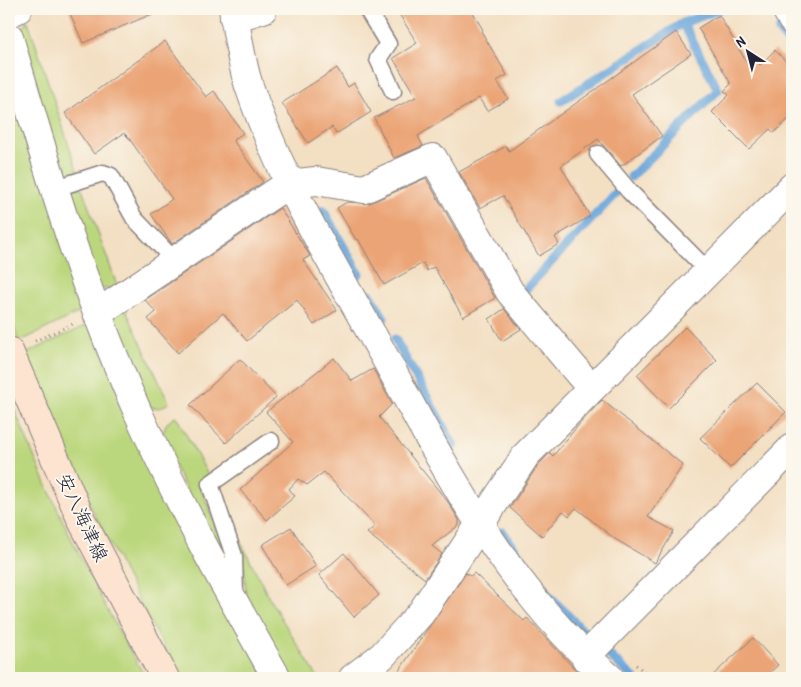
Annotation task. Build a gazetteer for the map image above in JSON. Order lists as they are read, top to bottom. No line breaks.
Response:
{"streets":{"main road":["安八海津線"]},"north":"top left"}
